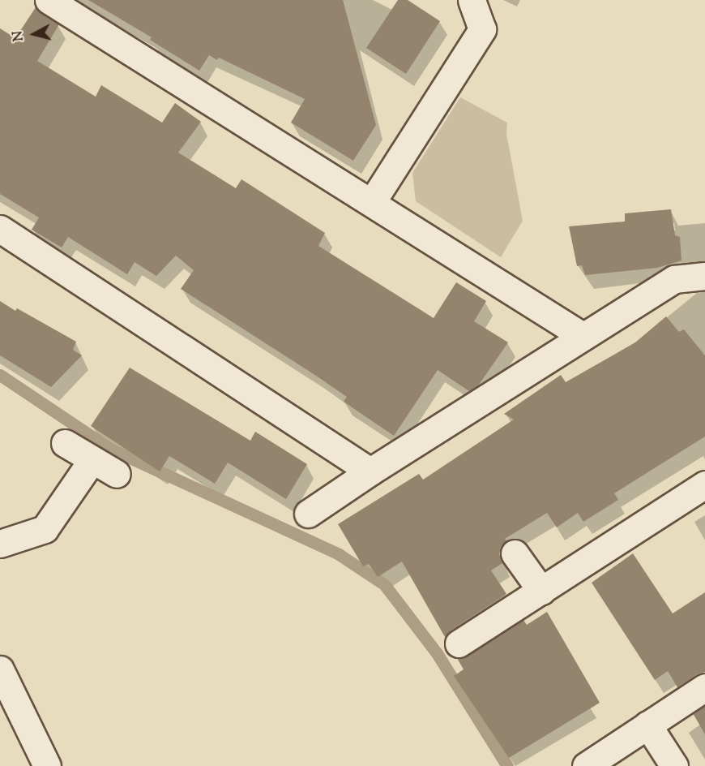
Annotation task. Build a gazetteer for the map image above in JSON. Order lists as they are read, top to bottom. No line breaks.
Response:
{"north":"left"}
